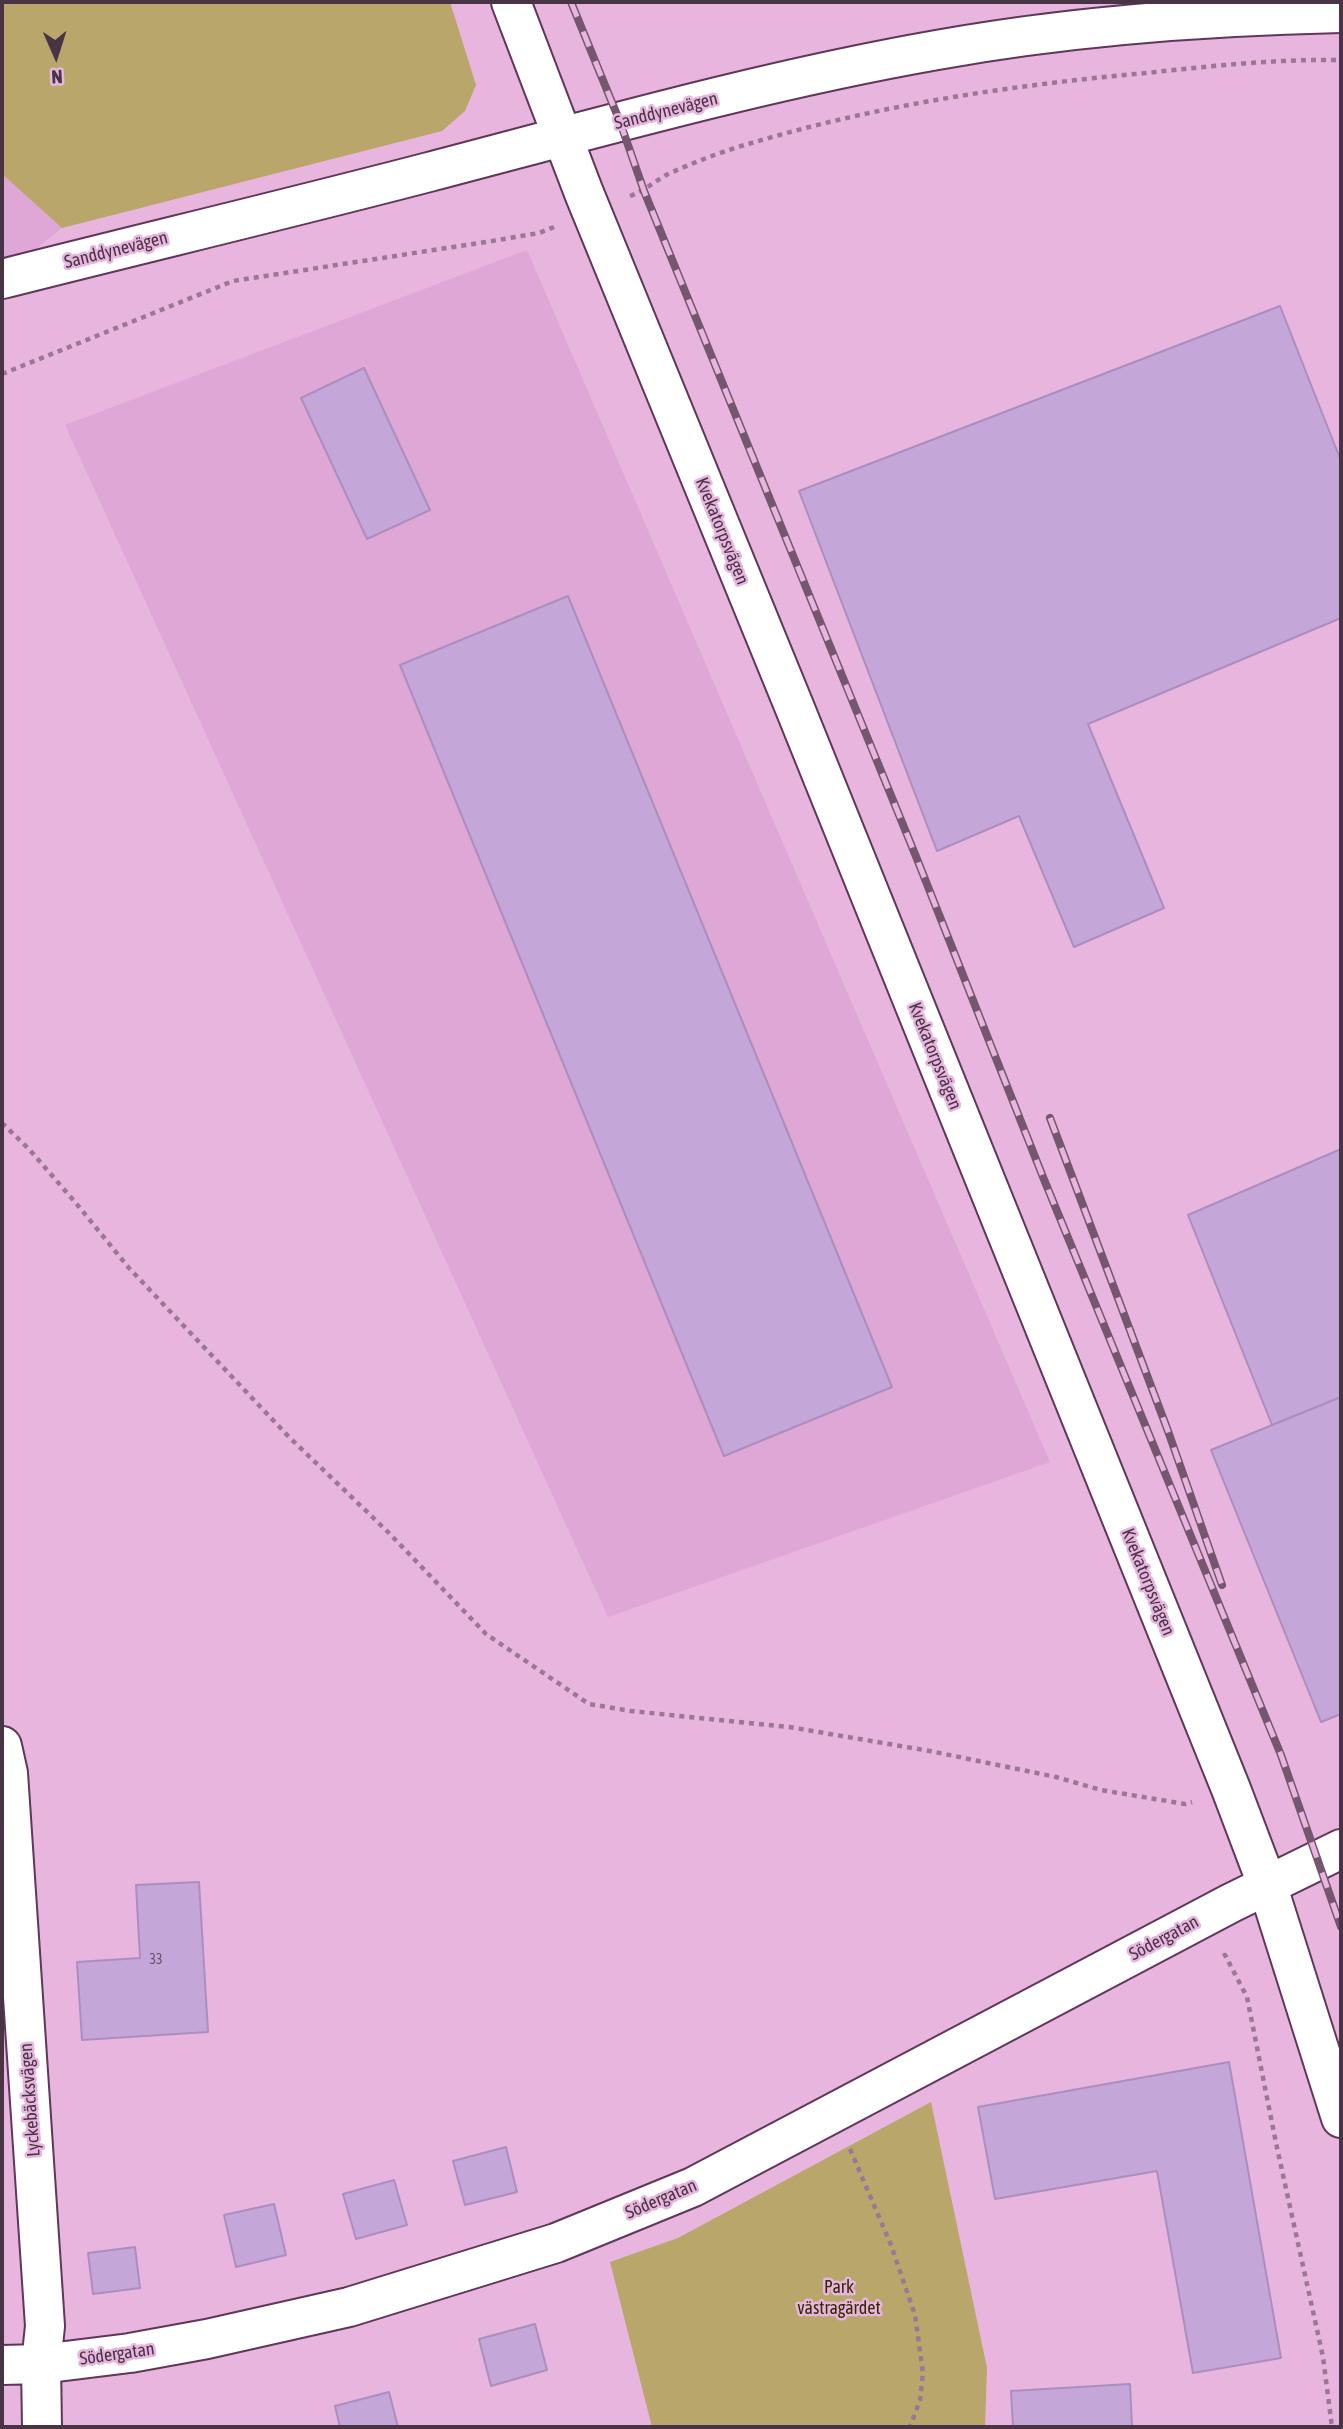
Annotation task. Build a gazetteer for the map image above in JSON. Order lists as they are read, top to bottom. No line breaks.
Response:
{"streets":{"street":["Sanddynevägen","Kvekatorpsvägen","Södergatan","Lyckebäcksvägen"]},"crossings":[["Sanddynevägen","Kvekatorpsvägen"],["Kvekatorpsvägen","Södergatan"],["Södergatan","Lyckebäcksvägen"]],"parks":["Park västragärdet"],"house_numbers":["33"],"north":"bottom"}
